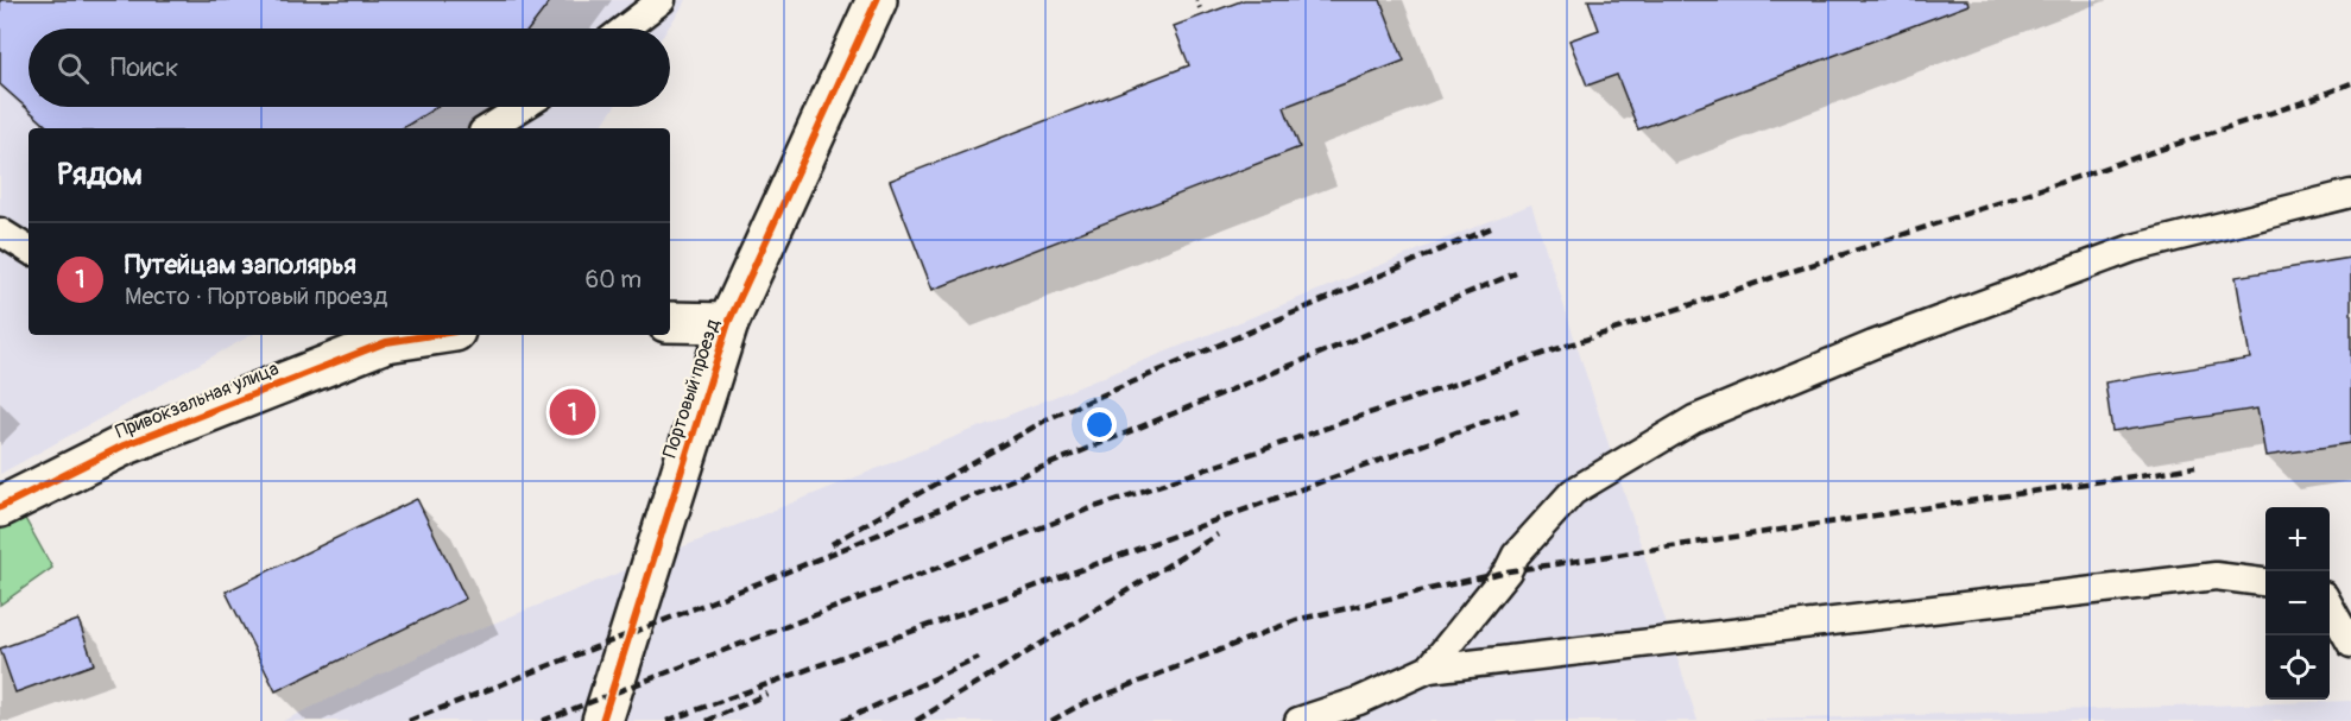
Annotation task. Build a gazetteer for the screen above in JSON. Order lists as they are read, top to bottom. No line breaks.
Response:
{"streets":{"street":["Портовый проезд","Привокзальная улица"]},"page":{"search":"Поиск","heading":"Рядом","list":[{"mark":"1","name":"Путейцам заполярья","note":"Место · Портовый проезд","value":"60 m"}],"pins":"1","map_buttons":["+","−"]}}
